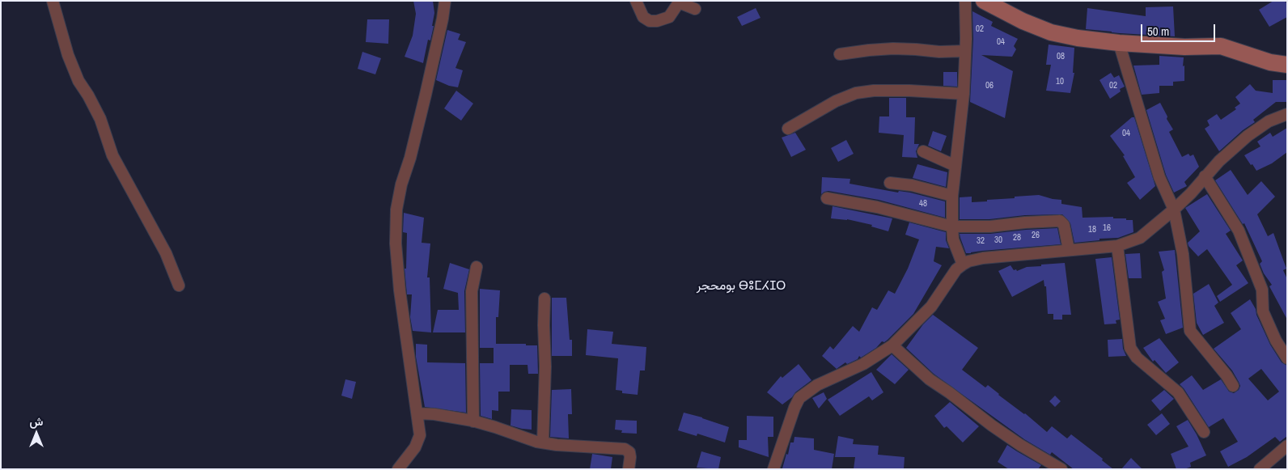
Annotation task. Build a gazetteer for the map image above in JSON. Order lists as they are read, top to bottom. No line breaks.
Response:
{"districts":["بومحجر ⴱⵓⵎⵃⵊⵔ"],"house_numbers":["02","04","08","10","06","02","04","48","16","18","26","28","30","32"],"scale_bar":"50 m","north":"top"}
